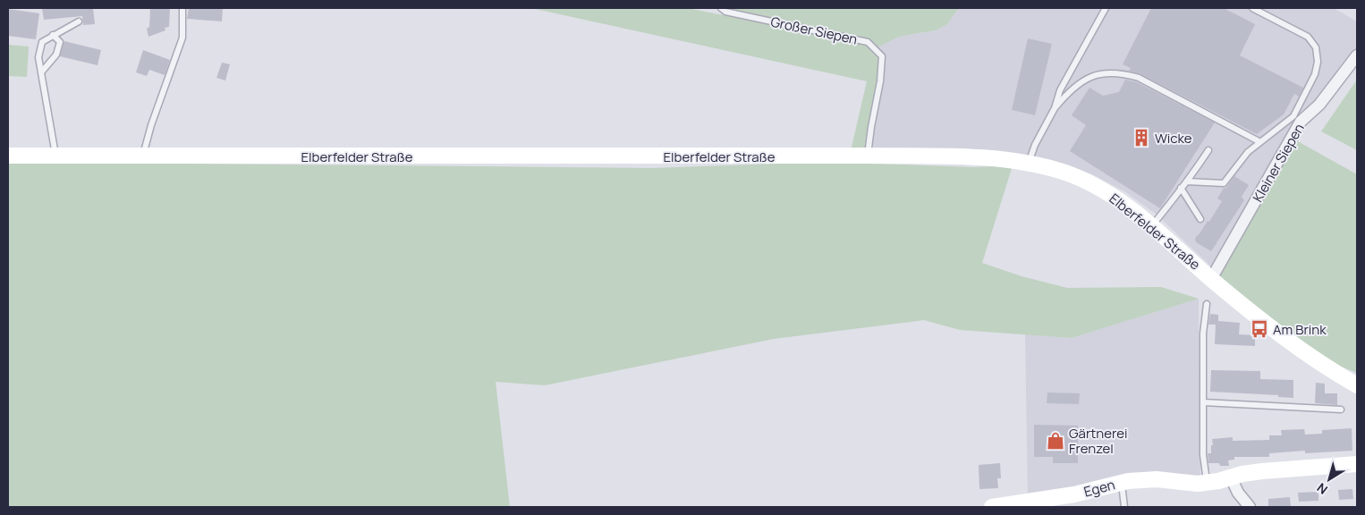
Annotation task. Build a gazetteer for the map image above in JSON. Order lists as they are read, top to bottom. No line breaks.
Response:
{"streets":{"main road":["Elberfelder Straße","Egen"],"street":["Kleiner Siepen"],"lane":["Großer Siepen"]},"crossings":[["Großer Siepen","Elberfelder Straße"],["Elberfelder Straße","Kleiner Siepen"]],"places":{"building":["Wicke"],"bus stop":["Am Brink"],"shop":["Gärtnerei Frenzel"]},"north":"bottom left"}
